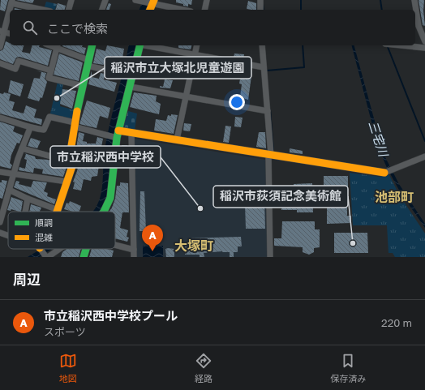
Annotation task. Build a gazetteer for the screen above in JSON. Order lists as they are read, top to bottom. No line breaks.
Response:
{"districts":["池部町","大塚町"],"water":["三宅川"],"places":["稲沢市立大塚北児童遊園","市立稲沢西中学校","稲沢市荻須記念美術館"],"legend":["順調","混雑"],"page":{"search":"ここで検索","pins":"A","heading":"周辺","list":[{"mark":"A","name":"市立稲沢西中学校プール","note":"スポーツ","value":"220 m"}],"nav":["地図","経路","保存済み"]}}
